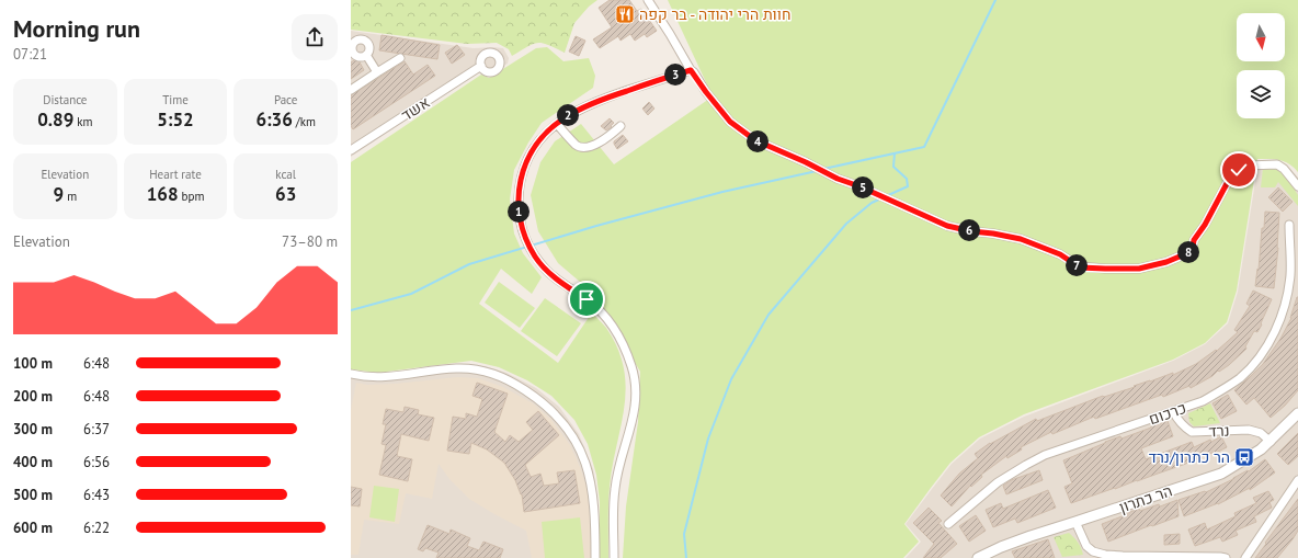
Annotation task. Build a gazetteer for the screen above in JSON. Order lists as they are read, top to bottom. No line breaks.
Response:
{"streets":{"street":["אשד","כרכום","נרד","הר כתרון"]},"crossings":[["כרכום","נרד"],["נרד","הר כתרון"]],"places":{"restaurant":["חוות הרי יהודה - בר קפה"],"bus stop":["הר כתרון/נרד"]},"north":"bottom","page":{"heading":["Morning run","07:21"],"pins":["3","2","4","5","1","6","8","7"],"stats":[["Distance","0.89 km"],["Time","5:52"],["Pace","6:36 /km"],["Elevation","9 m"],["Heart rate","168 bpm"],["kcal","63"]],"chart":["Elevation","73–80 m"],"list":[{"name":"100 m","note":"6:48"},{"name":"200 m","note":"6:48"},{"name":"300 m","note":"6:37"},{"name":"400 m","note":"6:56"},{"name":"500 m","note":"6:43"},{"name":"600 m","note":"6:22"}]}}
